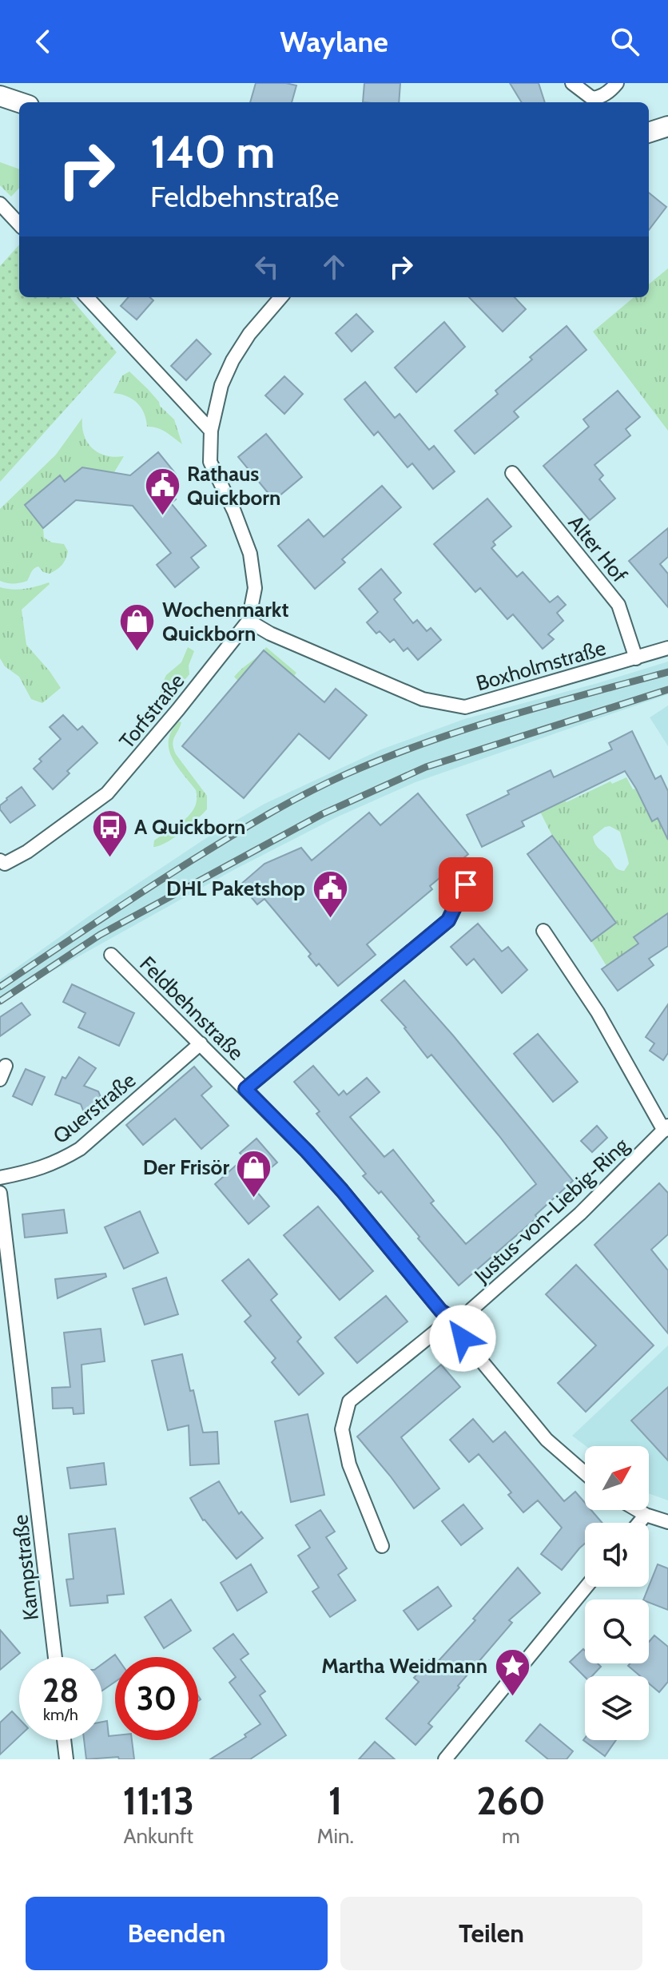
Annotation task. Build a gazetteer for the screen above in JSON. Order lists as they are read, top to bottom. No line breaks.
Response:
{"streets":{"street":["Alter Hof","Boxholmstraße","Torfstraße","Feldbehnstraße","Querstraße","Justus-von-Liebig-Ring","Kampstraße"]},"crossings":[["Alter Hof","Boxholmstraße"],["Boxholmstraße","Torfstraße"],["Feldbehnstraße","Querstraße"],["Feldbehnstraße","Justus-von-Liebig-Ring"]],"places":{"public building":["Rathaus Quickborn","DHL Paketshop"],"shop":["Wochenmarkt Quickborn","Der Frisör"],"bus stop":["A Quickborn"],"place":["Martha Weidmann"]},"north":"top right","page":{"header":"Waylane","turn":["140 m","Feldbehnstraße"],"speed":"28 km/h","limit":"30","eta":["11:13","Ankunft","1","Min.","260","m"],"buttons":["Beenden","Teilen"]}}
